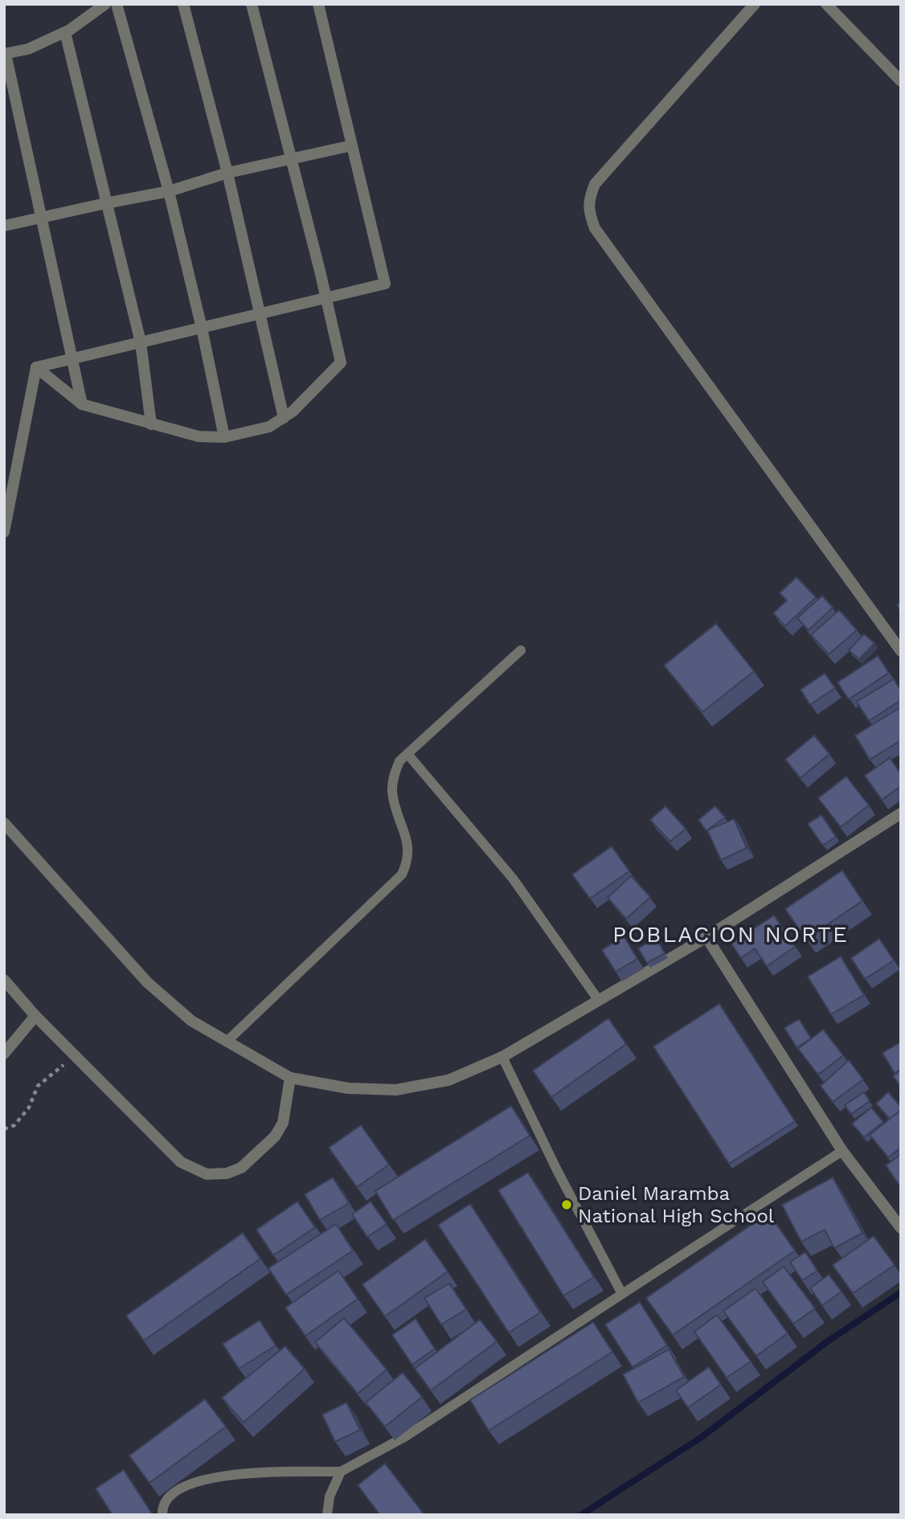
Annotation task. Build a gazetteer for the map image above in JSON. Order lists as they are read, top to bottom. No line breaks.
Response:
{"districts":["POBLACION NORTE"],"places":["Daniel Maramba National High School"]}
